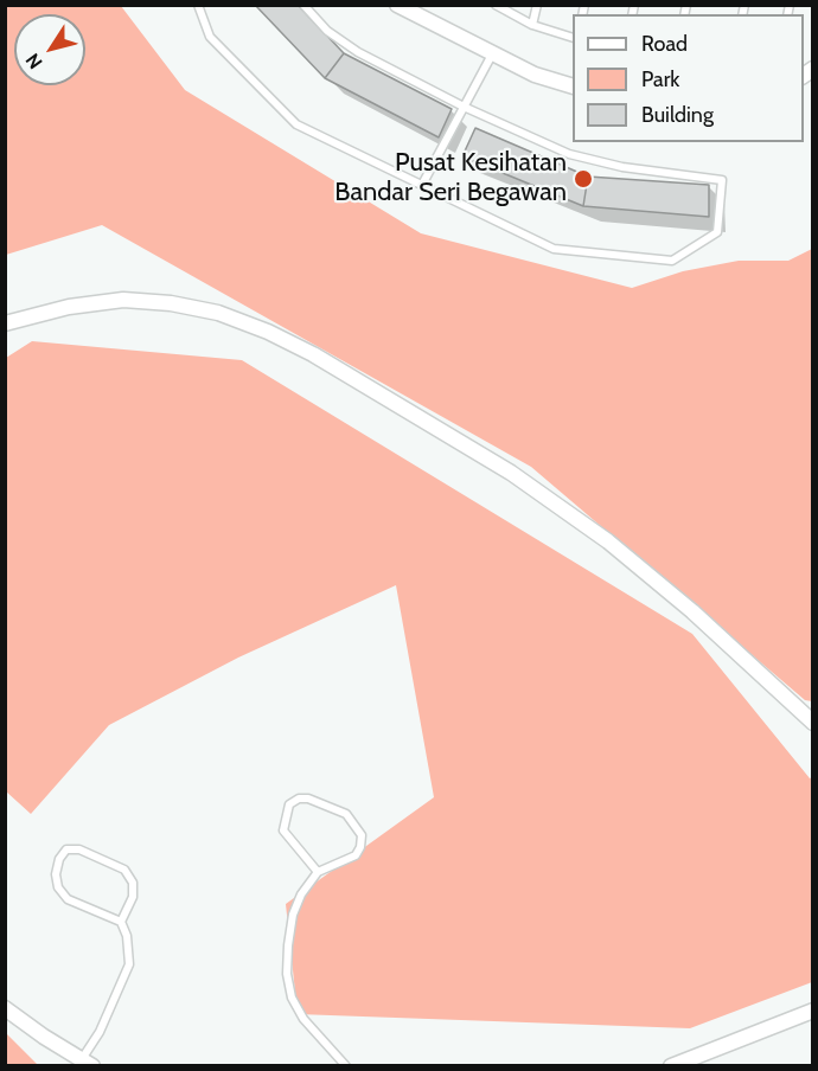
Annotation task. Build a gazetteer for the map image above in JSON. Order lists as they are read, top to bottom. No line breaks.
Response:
{"places":["Pusat Kesihatan Bandar Seri Begawan"],"legend":["Road","Park","Building"],"north":"bottom left"}
